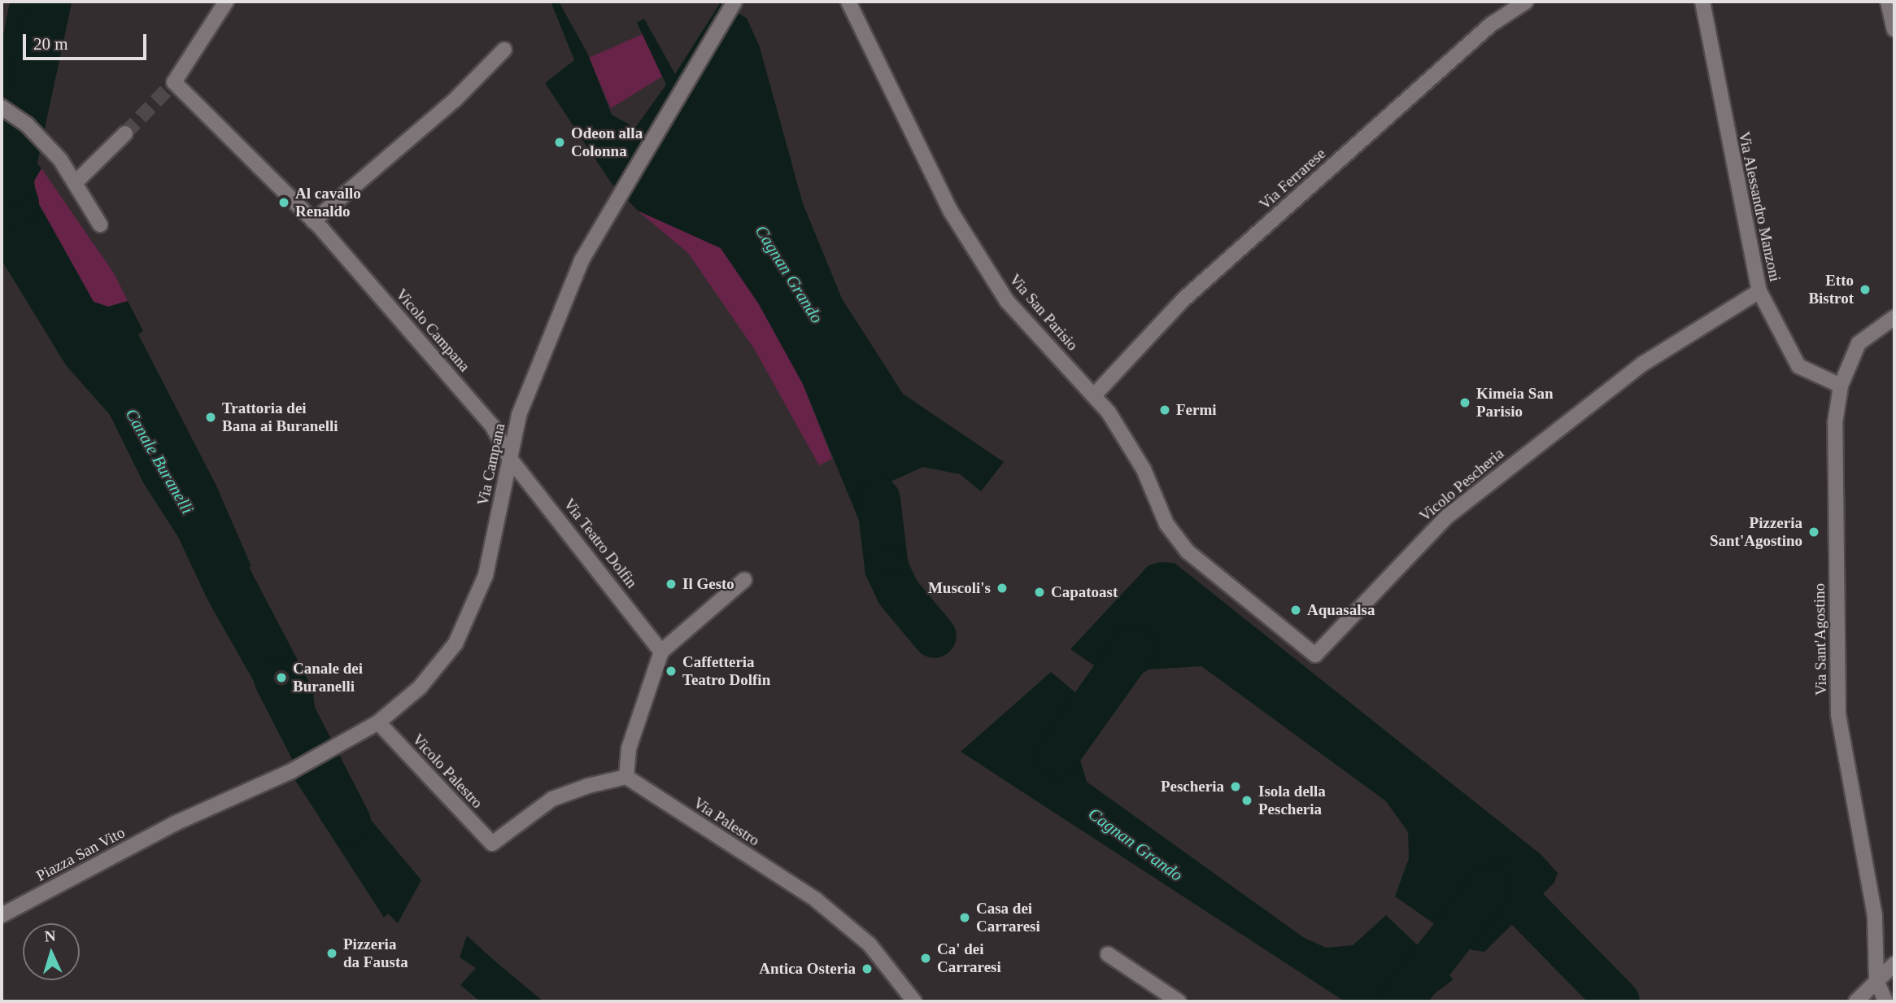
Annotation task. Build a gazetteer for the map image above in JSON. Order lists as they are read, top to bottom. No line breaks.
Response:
{"streets":{"street":["Via Ferrarese","Via Alessandro Manzoni","Via San Parisio","Vicolo Campana","Via Campana","Vicolo Pescheria","Via Teatro Dolfin","Via Sant'Agostino","Vicolo Palestro","Via Palestro","Piazza San Vito"]},"crossings":[["Via Ferrarese","Via San Parisio"],["Via Alessandro Manzoni","Vicolo Pescheria"],["Via Alessandro Manzoni","Via Sant'Agostino"],["Via San Parisio","Vicolo Pescheria"],["Vicolo Campana","Via Campana"],["Vicolo Campana","Via Teatro Dolfin"],["Via Campana","Via Teatro Dolfin"],["Via Campana","Vicolo Palestro"],["Via Campana","Piazza San Vito"],["Vicolo Palestro","Via Palestro"]],"water":["Cagnan Grando","Canale Buranelli"],"places":["Odeon alla Colonna","Al cavallo Renaldo","Etto Bistrot","Kimeia San Parisio","Fermi","Trattoria dei Bana ai Buranelli","Pizzeria Sant'Agostino","Il Gesto","Muscoli's","Capatoast","Aquasalsa","Caffetteria Teatro Dolfin","Canale dei Buranelli","Pescheria","Isola della Pescheria","Casa dei Carraresi","Pizzeria da Fausta","Ca' dei Carraresi","Antica Osteria"],"scale_bar":"20 m","north":"top"}
